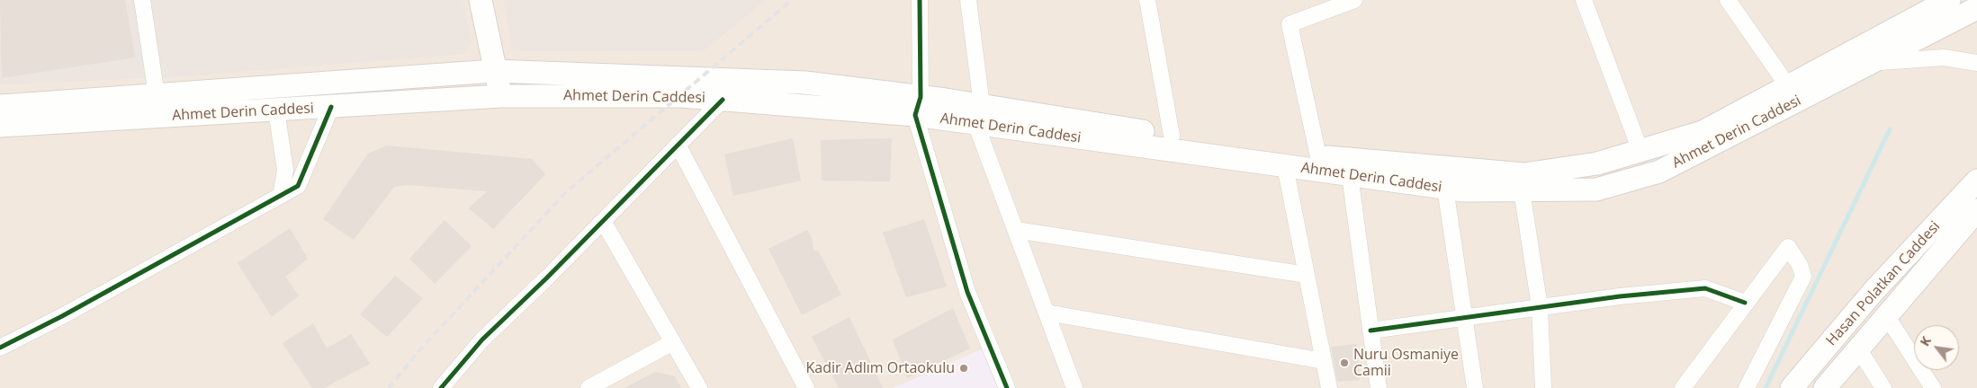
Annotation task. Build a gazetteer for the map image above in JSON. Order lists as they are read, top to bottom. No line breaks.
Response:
{"streets":{"main road":["Ahmet Derin Caddesi","Hasan Polatkan Caddesi"]},"places":["Nuru Osmaniye Camii","Kadir Adlım Ortaokulu"],"north":"top left"}
